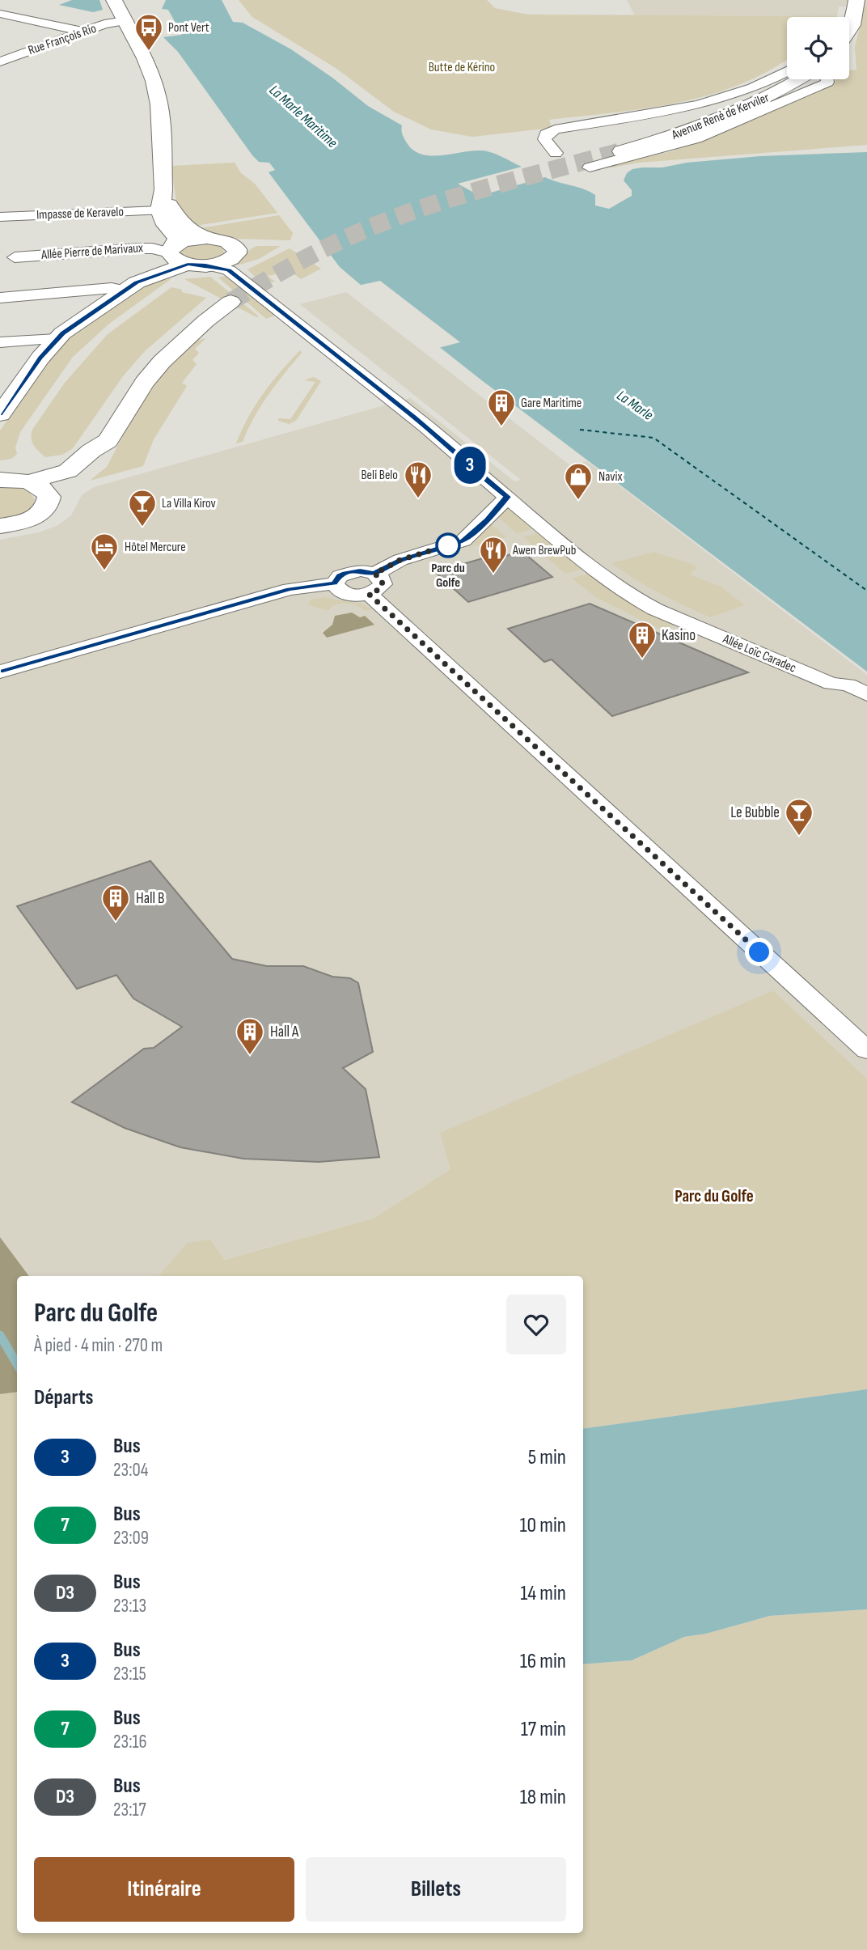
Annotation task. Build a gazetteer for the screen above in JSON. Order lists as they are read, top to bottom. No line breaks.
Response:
{"streets":{"main road":["Avenue René de Kerviler"],"street":["Rue François Rio","Impasse de Keravelo","Allée Pierre de Marivaux","Allée Loïc Caradec"]},"districts":["Parc du Golfe"],"water":["La Marle Maritime","La Marle"],"parks":["Butte de Kérino"],"places":{"bus stop":["Pont Vert"],"building":["Gare Maritime","Kasino","Hall B","Hall A"],"restaurant":["Beli Belo","Awen BrewPub"],"shop":["Navix"],"bar":["La Villa Kirov","Le Bubble"],"other":["Parc du Golfe"],"hotel":["Hôtel Mercure"]},"lines":["bus line 3"],"page":{"on_map":"3","heading":[["Parc du Golfe","À pied · 4 min · 270 m"],"Départs"],"list":[{"mark":"3","name":"Bus","note":"23:04","value":"5 min"},{"mark":"7","name":"Bus","note":"23:09","value":"10 min"},{"mark":"D3","name":"Bus","note":"23:13","value":"14 min"},{"mark":"3","name":"Bus","note":"23:15","value":"16 min"},{"mark":"7","name":"Bus","note":"23:16","value":"17 min"},{"mark":"D3","name":"Bus","note":"23:17","value":"18 min"}],"buttons":["Itinéraire","Billets"]}}
